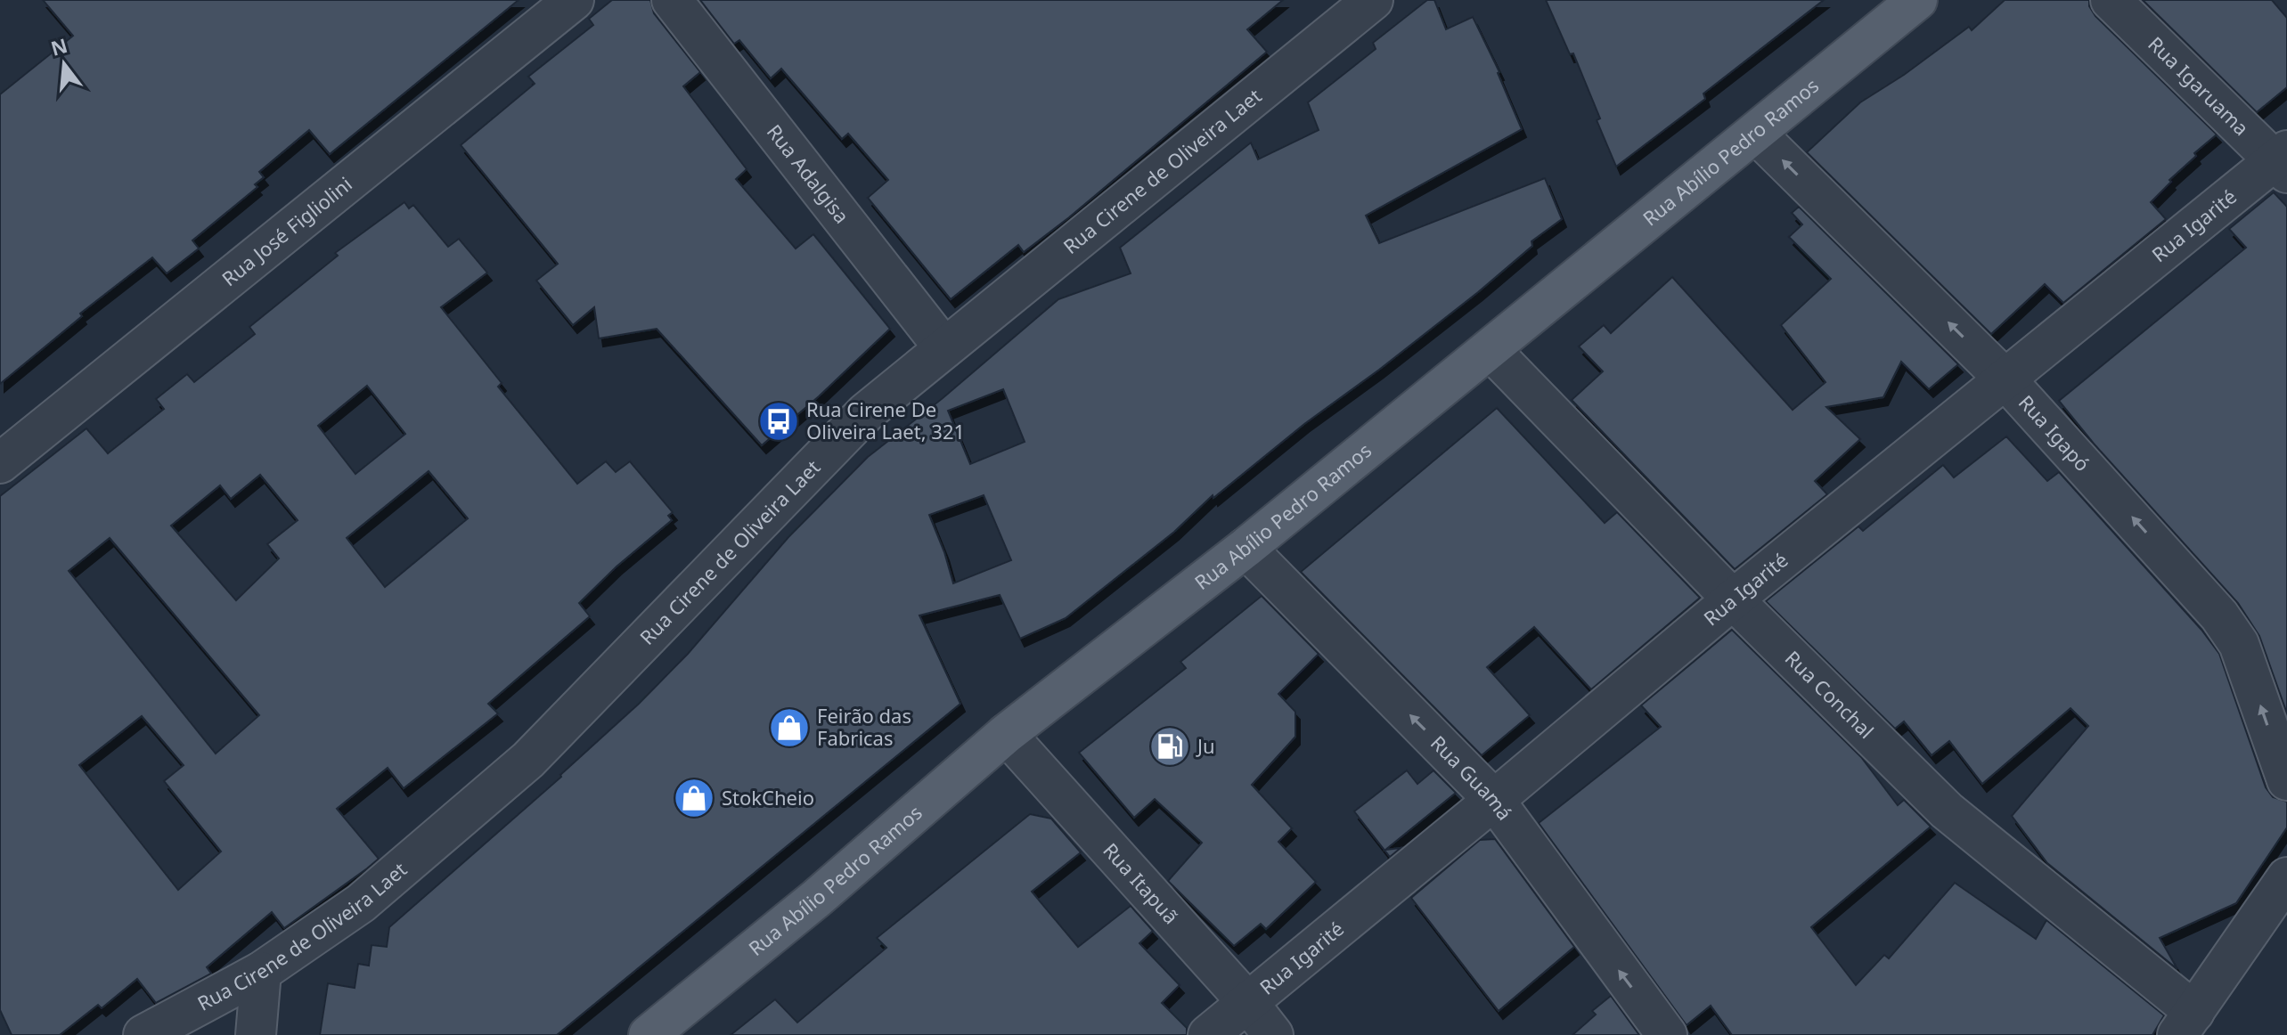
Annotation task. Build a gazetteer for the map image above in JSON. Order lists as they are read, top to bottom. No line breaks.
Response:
{"streets":{"main road":["Rua Abílio Pedro Ramos"],"street":["Rua Igaruama","Rua Cirene de Oliveira Laet","Rua Adalgisa","Rua Igarité","Rua José Figliolini","Rua Igapó","Rua Conchal","Rua Guamá","Rua Itapuã"]},"crossings":[["Rua Igaruama","Rua Igarité"],["Rua Abílio Pedro Ramos","Rua Igapó"],["Rua Abílio Pedro Ramos","Rua Conchal"],["Rua Abílio Pedro Ramos","Rua Guamá"],["Rua Abílio Pedro Ramos","Rua Itapuã"],["Rua Cirene de Oliveira Laet","Rua Adalgisa"],["Rua Igarité","Rua Igapó"],["Rua Igarité","Rua Conchal"],["Rua Igarité","Rua Guamá"],["Rua Igarité","Rua Itapuã"]],"one_way":["Rua Igapó","Rua Guamá"],"places":{"bus stop":["Rua Cirene De Oliveira Laet, 321"],"shop":["Feirão das Fabricas","StokCheio"],"fuel station":["Ju"]},"north":"top"}
